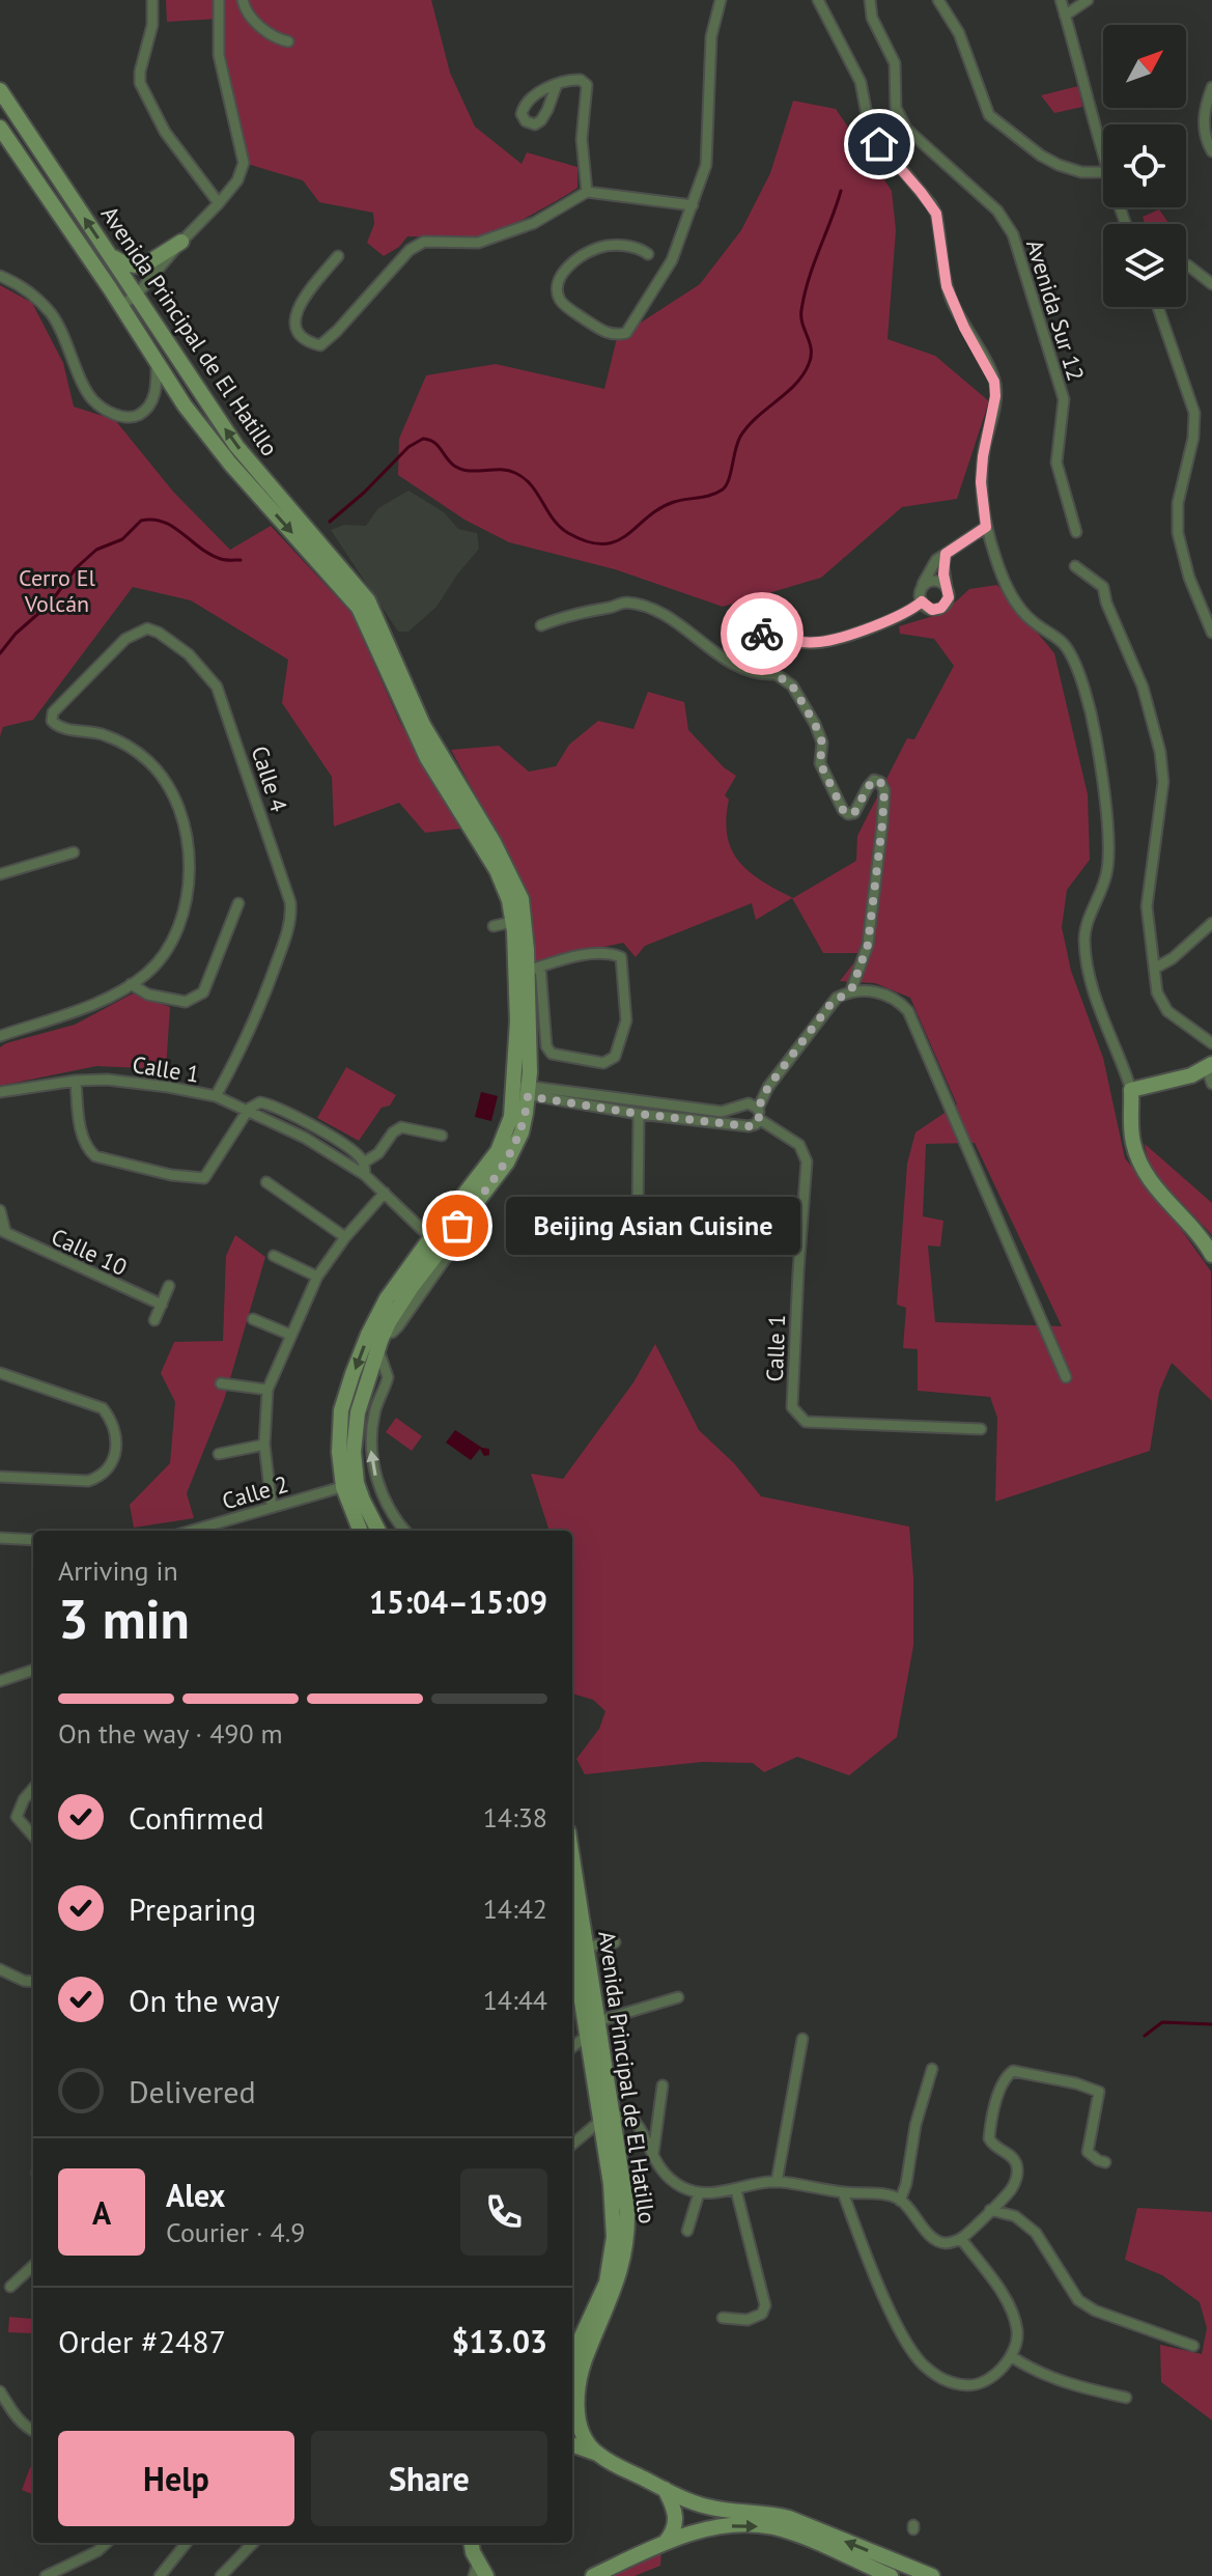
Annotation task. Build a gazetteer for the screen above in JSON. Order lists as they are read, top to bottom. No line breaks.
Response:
{"streets":{"main road":["Avenida Principal de El Hatillo"],"street":["Avenida Sur 12","Calle 4","Calle 1","Calle 10","Calle 2"]},"crossings":[["Avenida Principal de El Hatillo","Calle 1"],["Avenida Principal de El Hatillo","Calle 2"],["Calle 4","Calle 1"]],"parks":["Cerro El Volcán"],"places":["Beijing Asian Cuisine"],"north":"top right","page":{"bubble":"Beijing Asian Cuisine","heading":["3 min","Arriving in","15:04–15:09"],"panel":["Alex","Courier · 4.9","Order #2487","$13.03"],"bar":"On the way · 490 m","list":[["Confirmed","14:38"],["Preparing","14:42"],["On the way","14:44"],"Delivered"],"round":"A","buttons":["Help","Share"]}}
